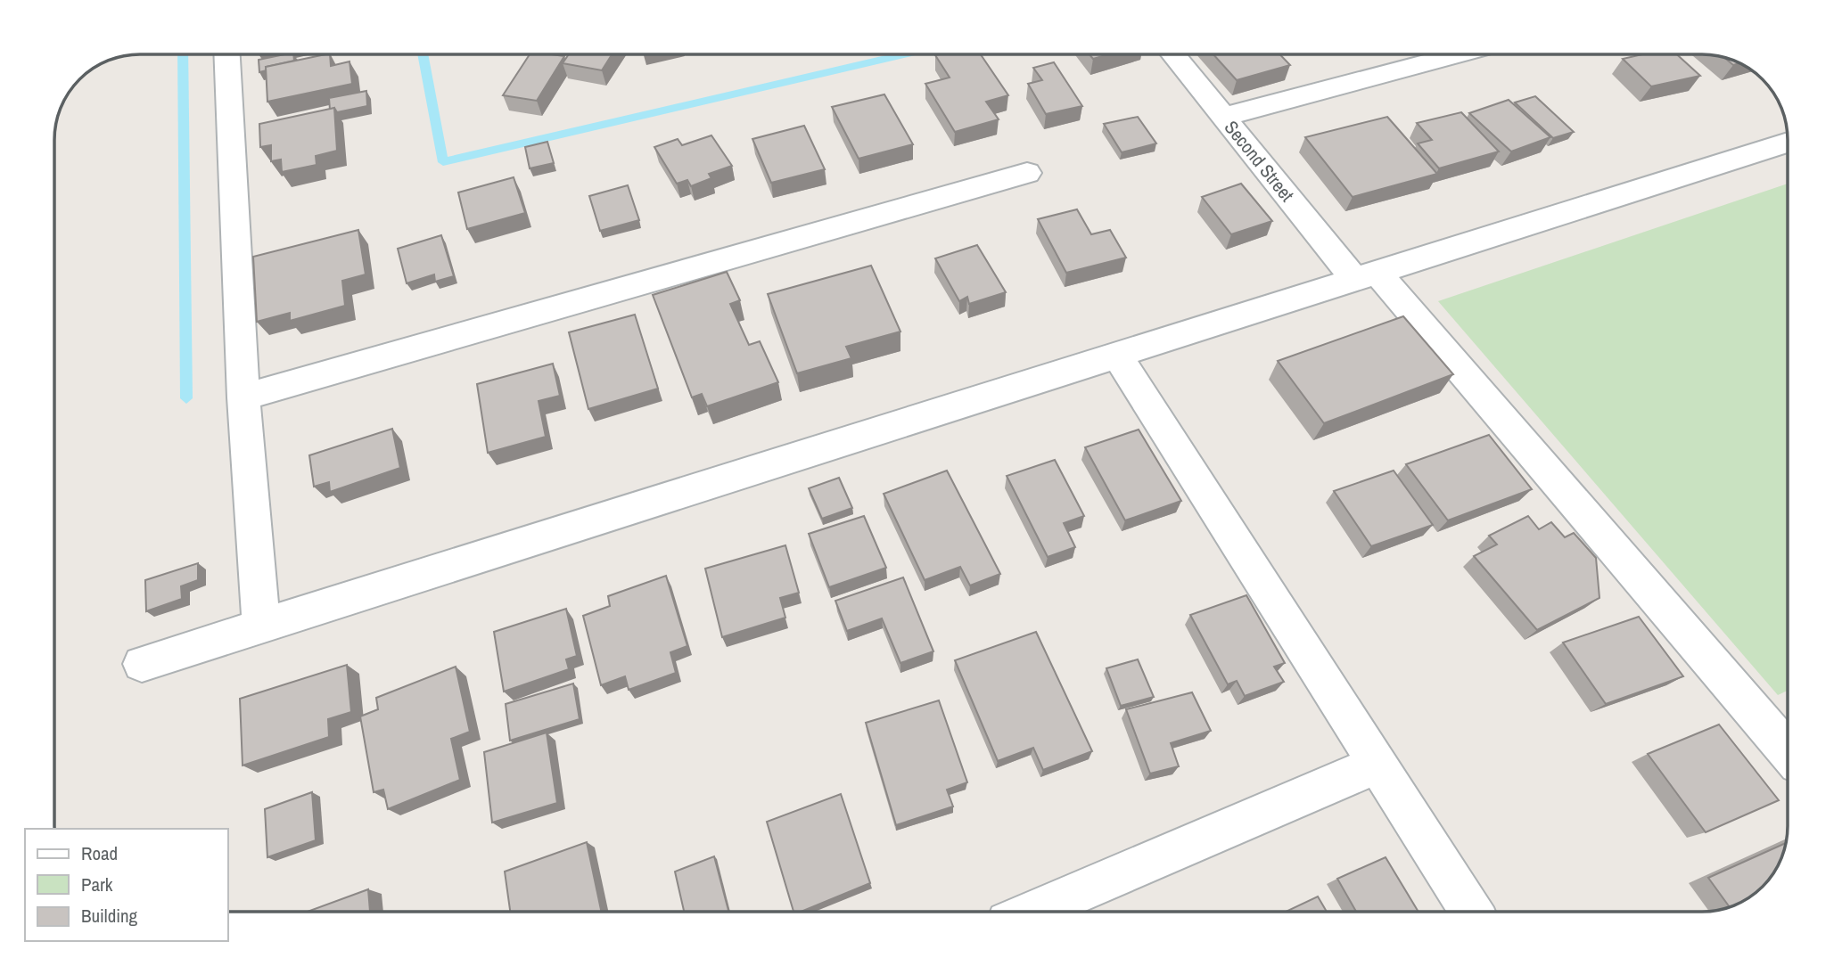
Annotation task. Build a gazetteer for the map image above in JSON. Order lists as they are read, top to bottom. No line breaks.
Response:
{"streets":{"street":["Second Street"]},"legend":["Road","Park","Building"]}
